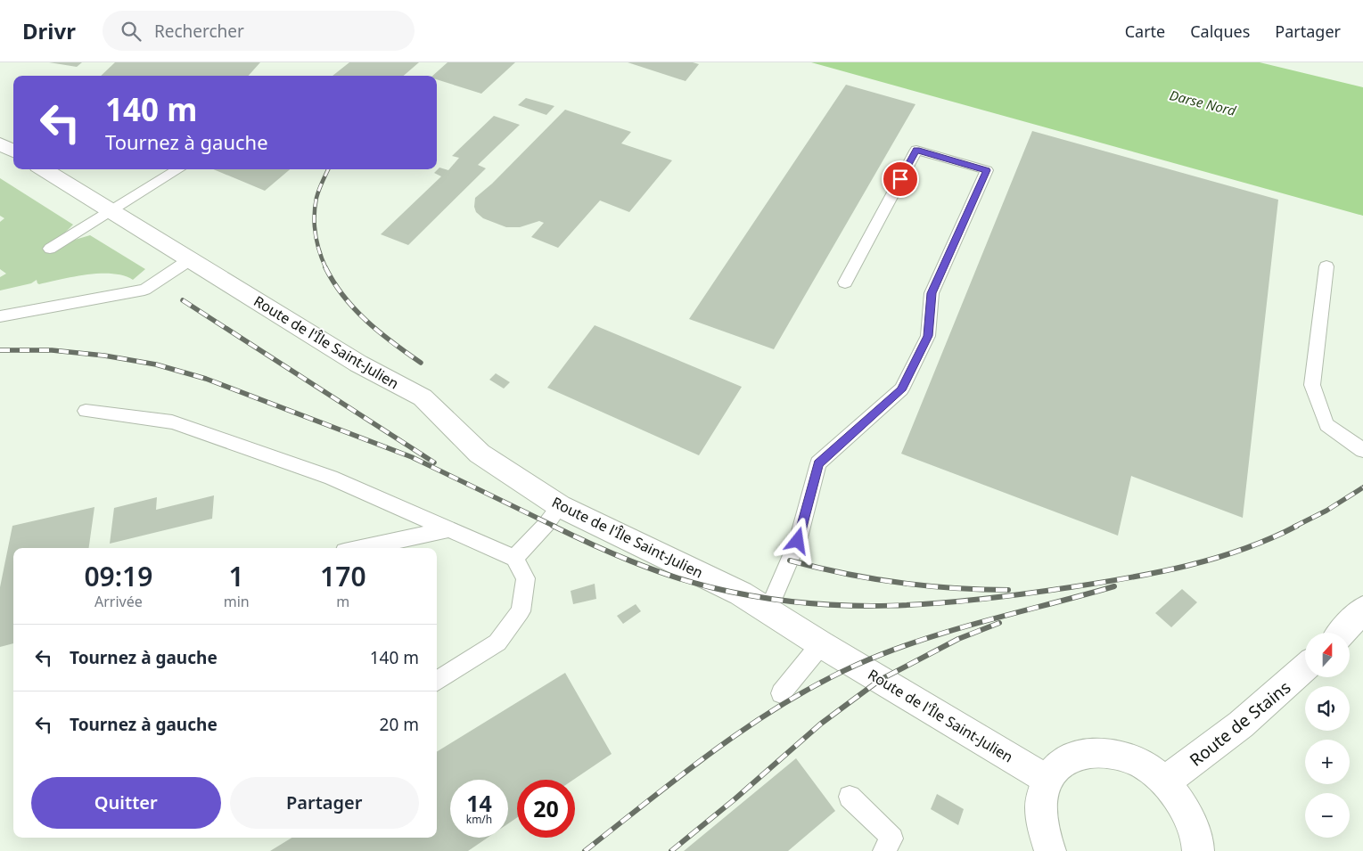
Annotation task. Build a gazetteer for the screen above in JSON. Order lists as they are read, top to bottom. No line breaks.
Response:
{"streets":{"street":["Route de l'Île Saint-Julien","Route de Stains"]},"water":["Darse Nord"],"north":"top","page":{"header":"Drivr","search":"Rechercher","nav":["Carte","Calques","Partager"],"turn":["140 m","Tournez à gauche"],"eta":["09:19","Arrivée","1","min","170","m"],"list":[{"name":"Tournez à gauche","value":"140 m"},{"name":"Tournez à gauche","value":"20 m"}],"map_buttons":["+","−"],"buttons":["Quitter","Partager"],"speed":"14 km/h","limit":"20"}}
